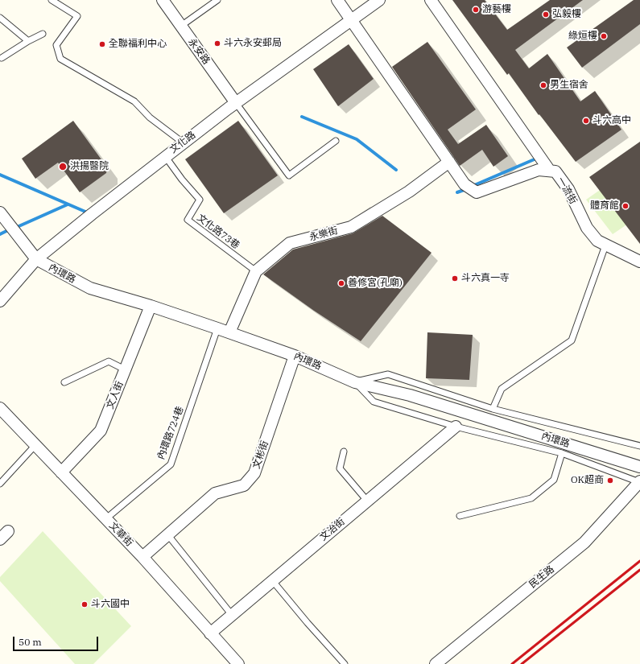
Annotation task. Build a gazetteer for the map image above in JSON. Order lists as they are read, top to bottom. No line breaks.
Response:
{"streets":{"street":["永安路","文化路","一流街","永樂街","內環路","文人街","文彬街","文治街","文華街","民生路"],"lane":["文化路73巷","內環路724巷"]},"crossings":[["永安路","文化路"],["文化路","文化路73巷"],["文化路","內環路"],["一流街","永樂街"],["文化路73巷","永樂街"],["永樂街","內環路"],["內環路","文人街"],["內環路","內環路724巷"],["內環路","文彬街"],["文人街","文華街"],["內環路724巷","文華街"],["文彬街","文華街"],["文治街","文華街"]],"places":["游藝樓","弘毅樓","綠烜樓","斗六永安郵局","全聯福利中心","男生宿舍","斗六高中","洪揚醫院","體育館","斗六真一寺","善修宮(孔廟)","OK超商","斗六國中"],"scale_bar":"50 m"}
